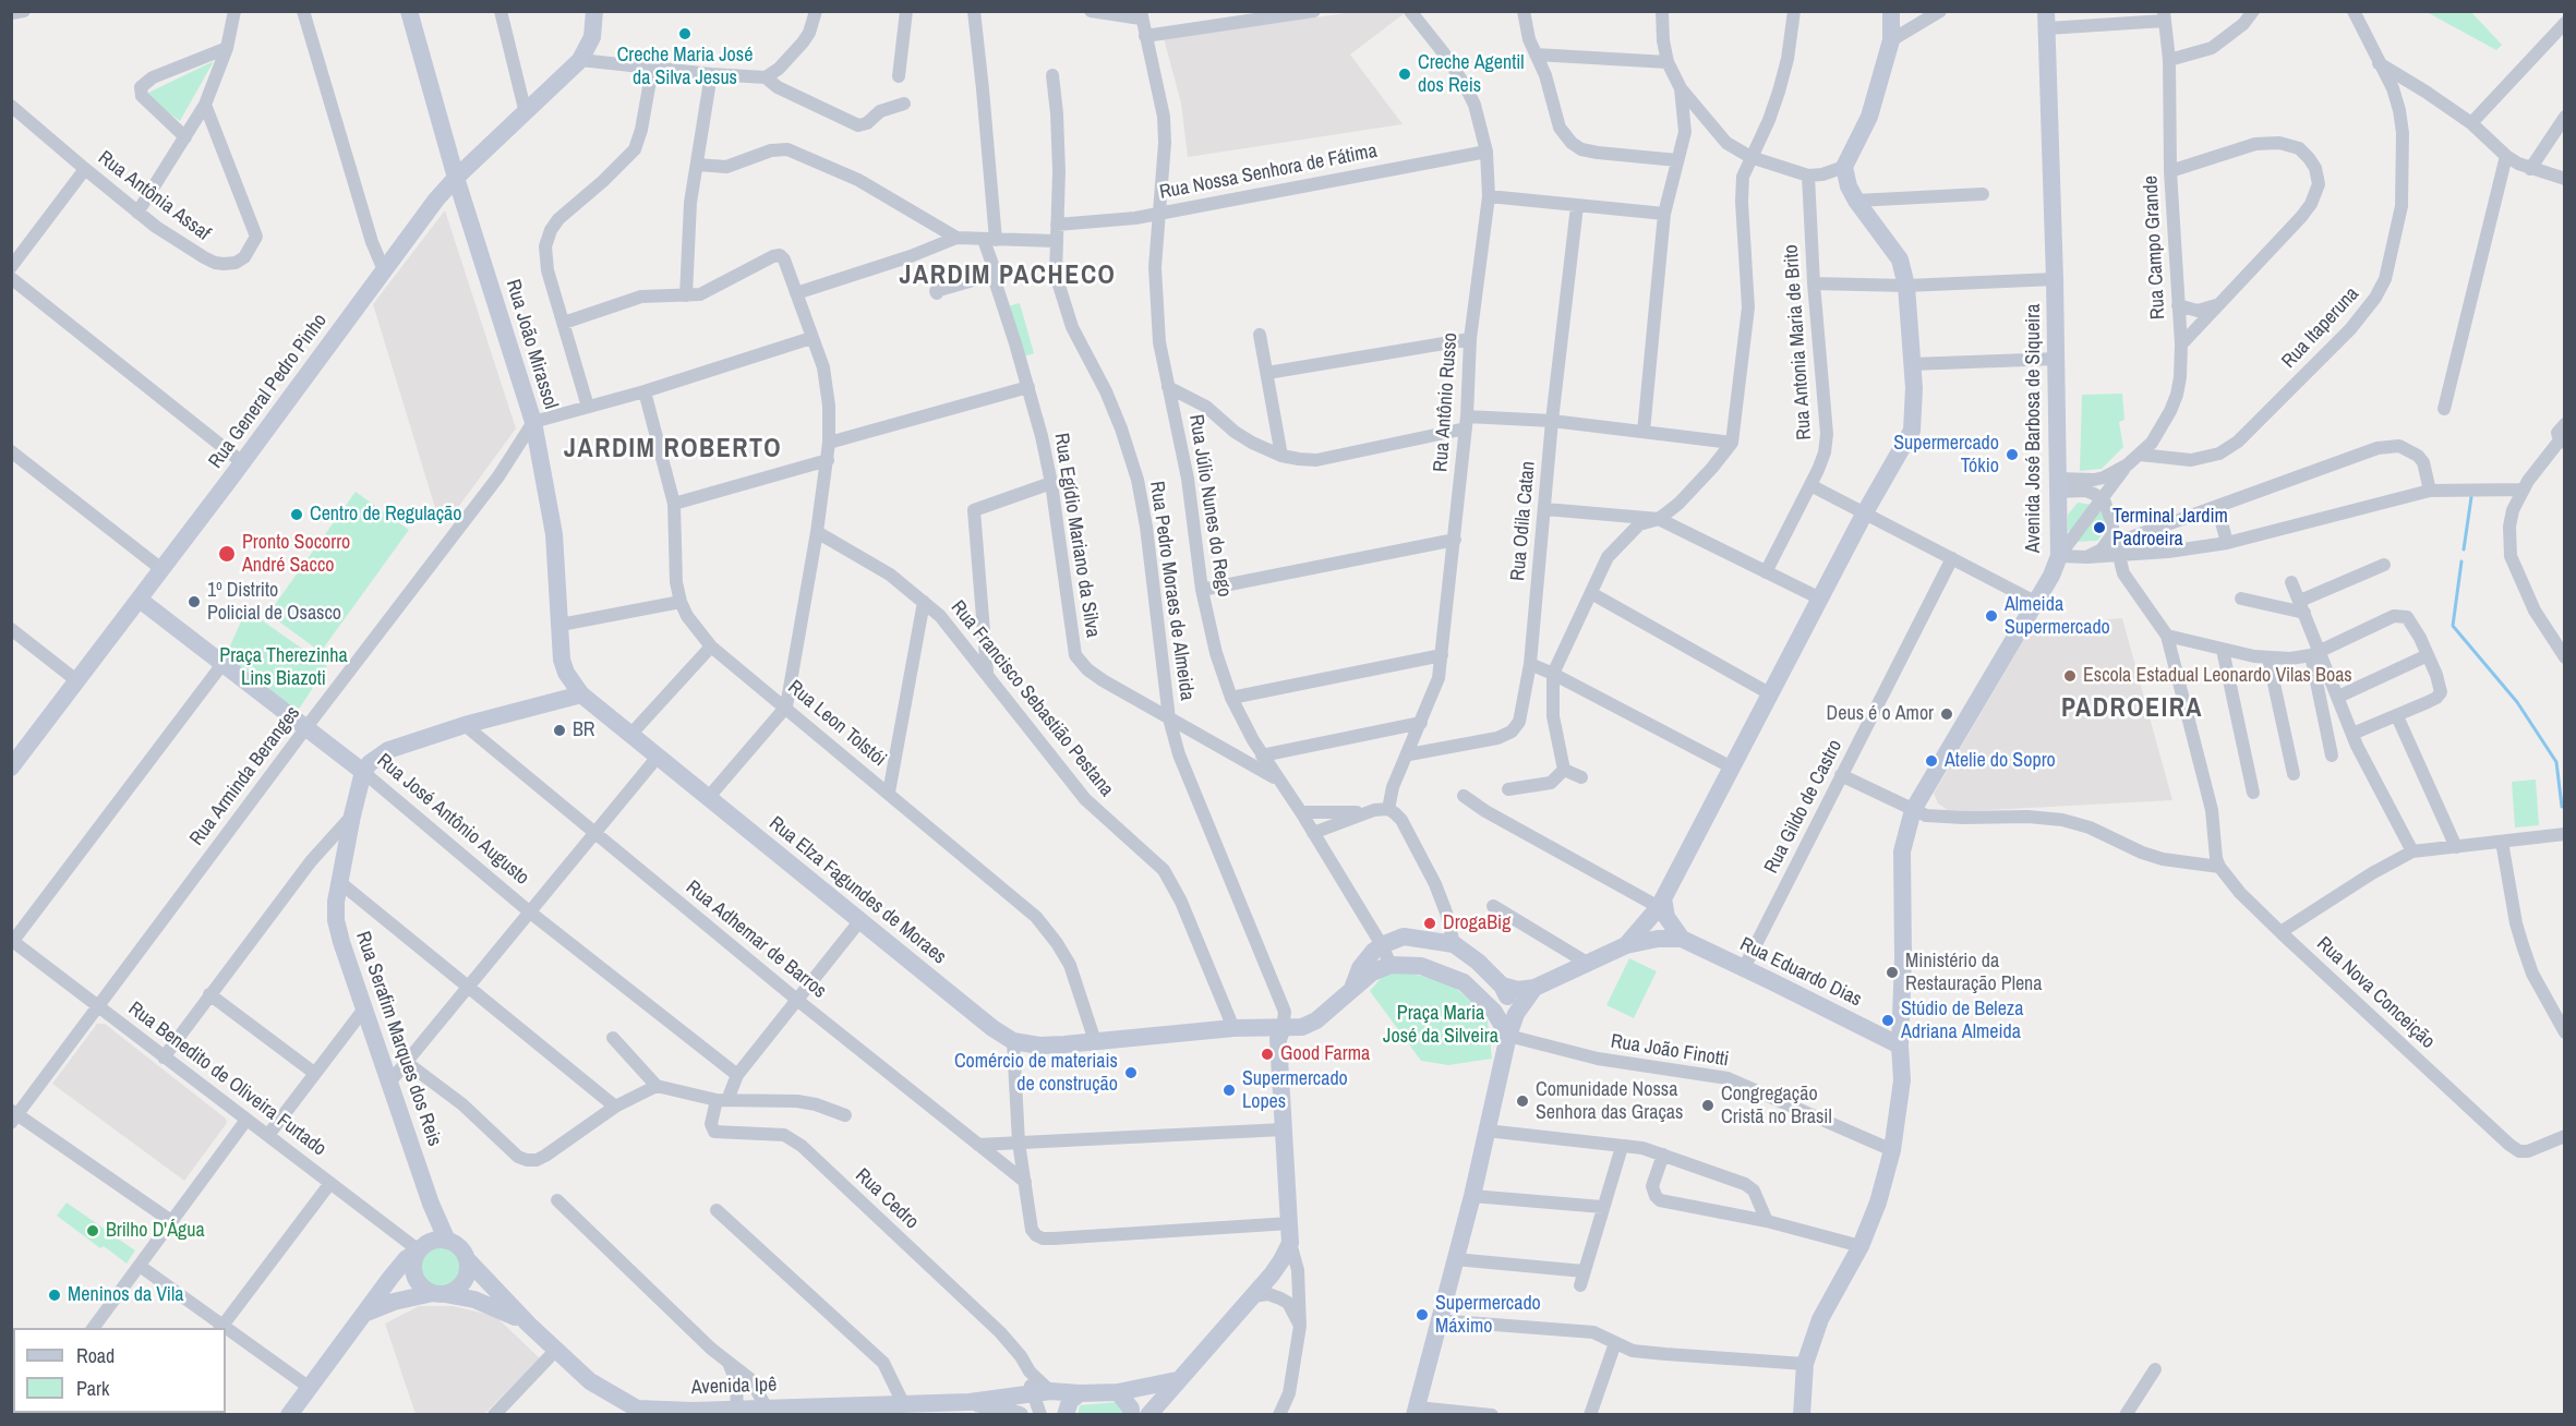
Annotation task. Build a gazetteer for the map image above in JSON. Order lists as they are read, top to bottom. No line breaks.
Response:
{"streets":{"street":["Rua Nossa Senhora de Fátima","Rua Antônia Assaf","Rua Campo Grande","Rua Itaperuna","Rua Antonia Maria de Brito","Rua João Mirassol","Rua General Pedro Pinho","Rua Antônio Russo","Avenida José Barbosa de Siqueira","Rua Júlio Nunes do Rego","Rua Odila Catan","Rua Egídio Mariano da Silva","Rua Pedro Moraes de Almeida","Rua Francisco Sebastião Pestana","Rua Leon Tolstói","Rua Arminda Beranges","Rua Gildo de Castro","Rua José Antônio Augusto","Rua Elza Fagundes de Moraes","Rua Adhemar de Barros","Rua Eduardo Dias","Rua Nova Conceição","Rua Serafim Marques dos Reis","Rua João Finotti","Rua Benedito de Oliveira Furtado","Rua Cedro","Avenida Ipê"]},"crossings":[["Rua Nossa Senhora de Fátima","Rua Antônio Russo"],["Rua Nossa Senhora de Fátima","Rua Júlio Nunes do Rego"],["Rua Nossa Senhora de Fátima","Rua Pedro Moraes de Almeida"],["Rua Campo Grande","Rua Itaperuna"],["Rua Campo Grande","Avenida José Barbosa de Siqueira"],["Rua João Mirassol","Rua General Pedro Pinho"],["Rua João Mirassol","Rua Arminda Beranges"],["Rua João Mirassol","Rua Elza Fagundes de Moraes"],["Rua General Pedro Pinho","Rua José Antônio Augusto"],["Rua Antônio Russo","Rua Odila Catan"],["Avenida José Barbosa de Siqueira","Rua Eduardo Dias"],["Avenida José Barbosa de Siqueira","Rua João Finotti"],["Rua Júlio Nunes do Rego","Rua Egídio Mariano da Silva"],["Rua Júlio Nunes do Rego","Rua Elza Fagundes de Moraes"],["Rua Egídio Mariano da Silva","Rua Pedro Moraes de Almeida"],["Rua Pedro Moraes de Almeida","Rua Elza Fagundes de Moraes"],["Rua Francisco Sebastião Pestana","Rua Elza Fagundes de Moraes"],["Rua Leon Tolstói","Rua Elza Fagundes de Moraes"],["Rua Arminda Beranges","Rua José Antônio Augusto"],["Rua Arminda Beranges","Rua Benedito de Oliveira Furtado"],["Rua Gildo de Castro","Rua Eduardo Dias"],["Rua José Antônio Augusto","Rua Serafim Marques dos Reis"],["Rua Serafim Marques dos Reis","Rua Benedito de Oliveira Furtado"],["Rua Serafim Marques dos Reis","Avenida Ipê"],["Rua Benedito de Oliveira Furtado","Avenida Ipê"],["Rua Cedro","Avenida Ipê"]],"districts":["JARDIM PACHECO","JARDIM ROBERTO","PADROEIRA"],"parks":["Praça Therezinha Lins Biazoti","Praça Maria José da Silveira"],"places":["Creche Maria José da Silva Jesus","Creche Agentil dos Reis","Supermercado Tókio","Centro de Regulação","Terminal Jardim Padroeira","Pronto Socorro André Sacco","1º Distrito Policial de Osasco","Almeida Supermercado","Escola Estadual Leonardo Vilas Boas","Deus é o Amor","BR","Atelie do Sopro","DrogaBig","Ministério da Restauração Plena","Stúdio de Beleza Adriana Almeida","Good Farma","Comércio de materiais de construção","Supermercado Lopes","Comunidade Nossa Senhora das Graças","Congregação Cristã no Brasil","Brilho D'Água","Meninos da Vila","Supermercado Máximo"],"legend":["Road","Park"]}
